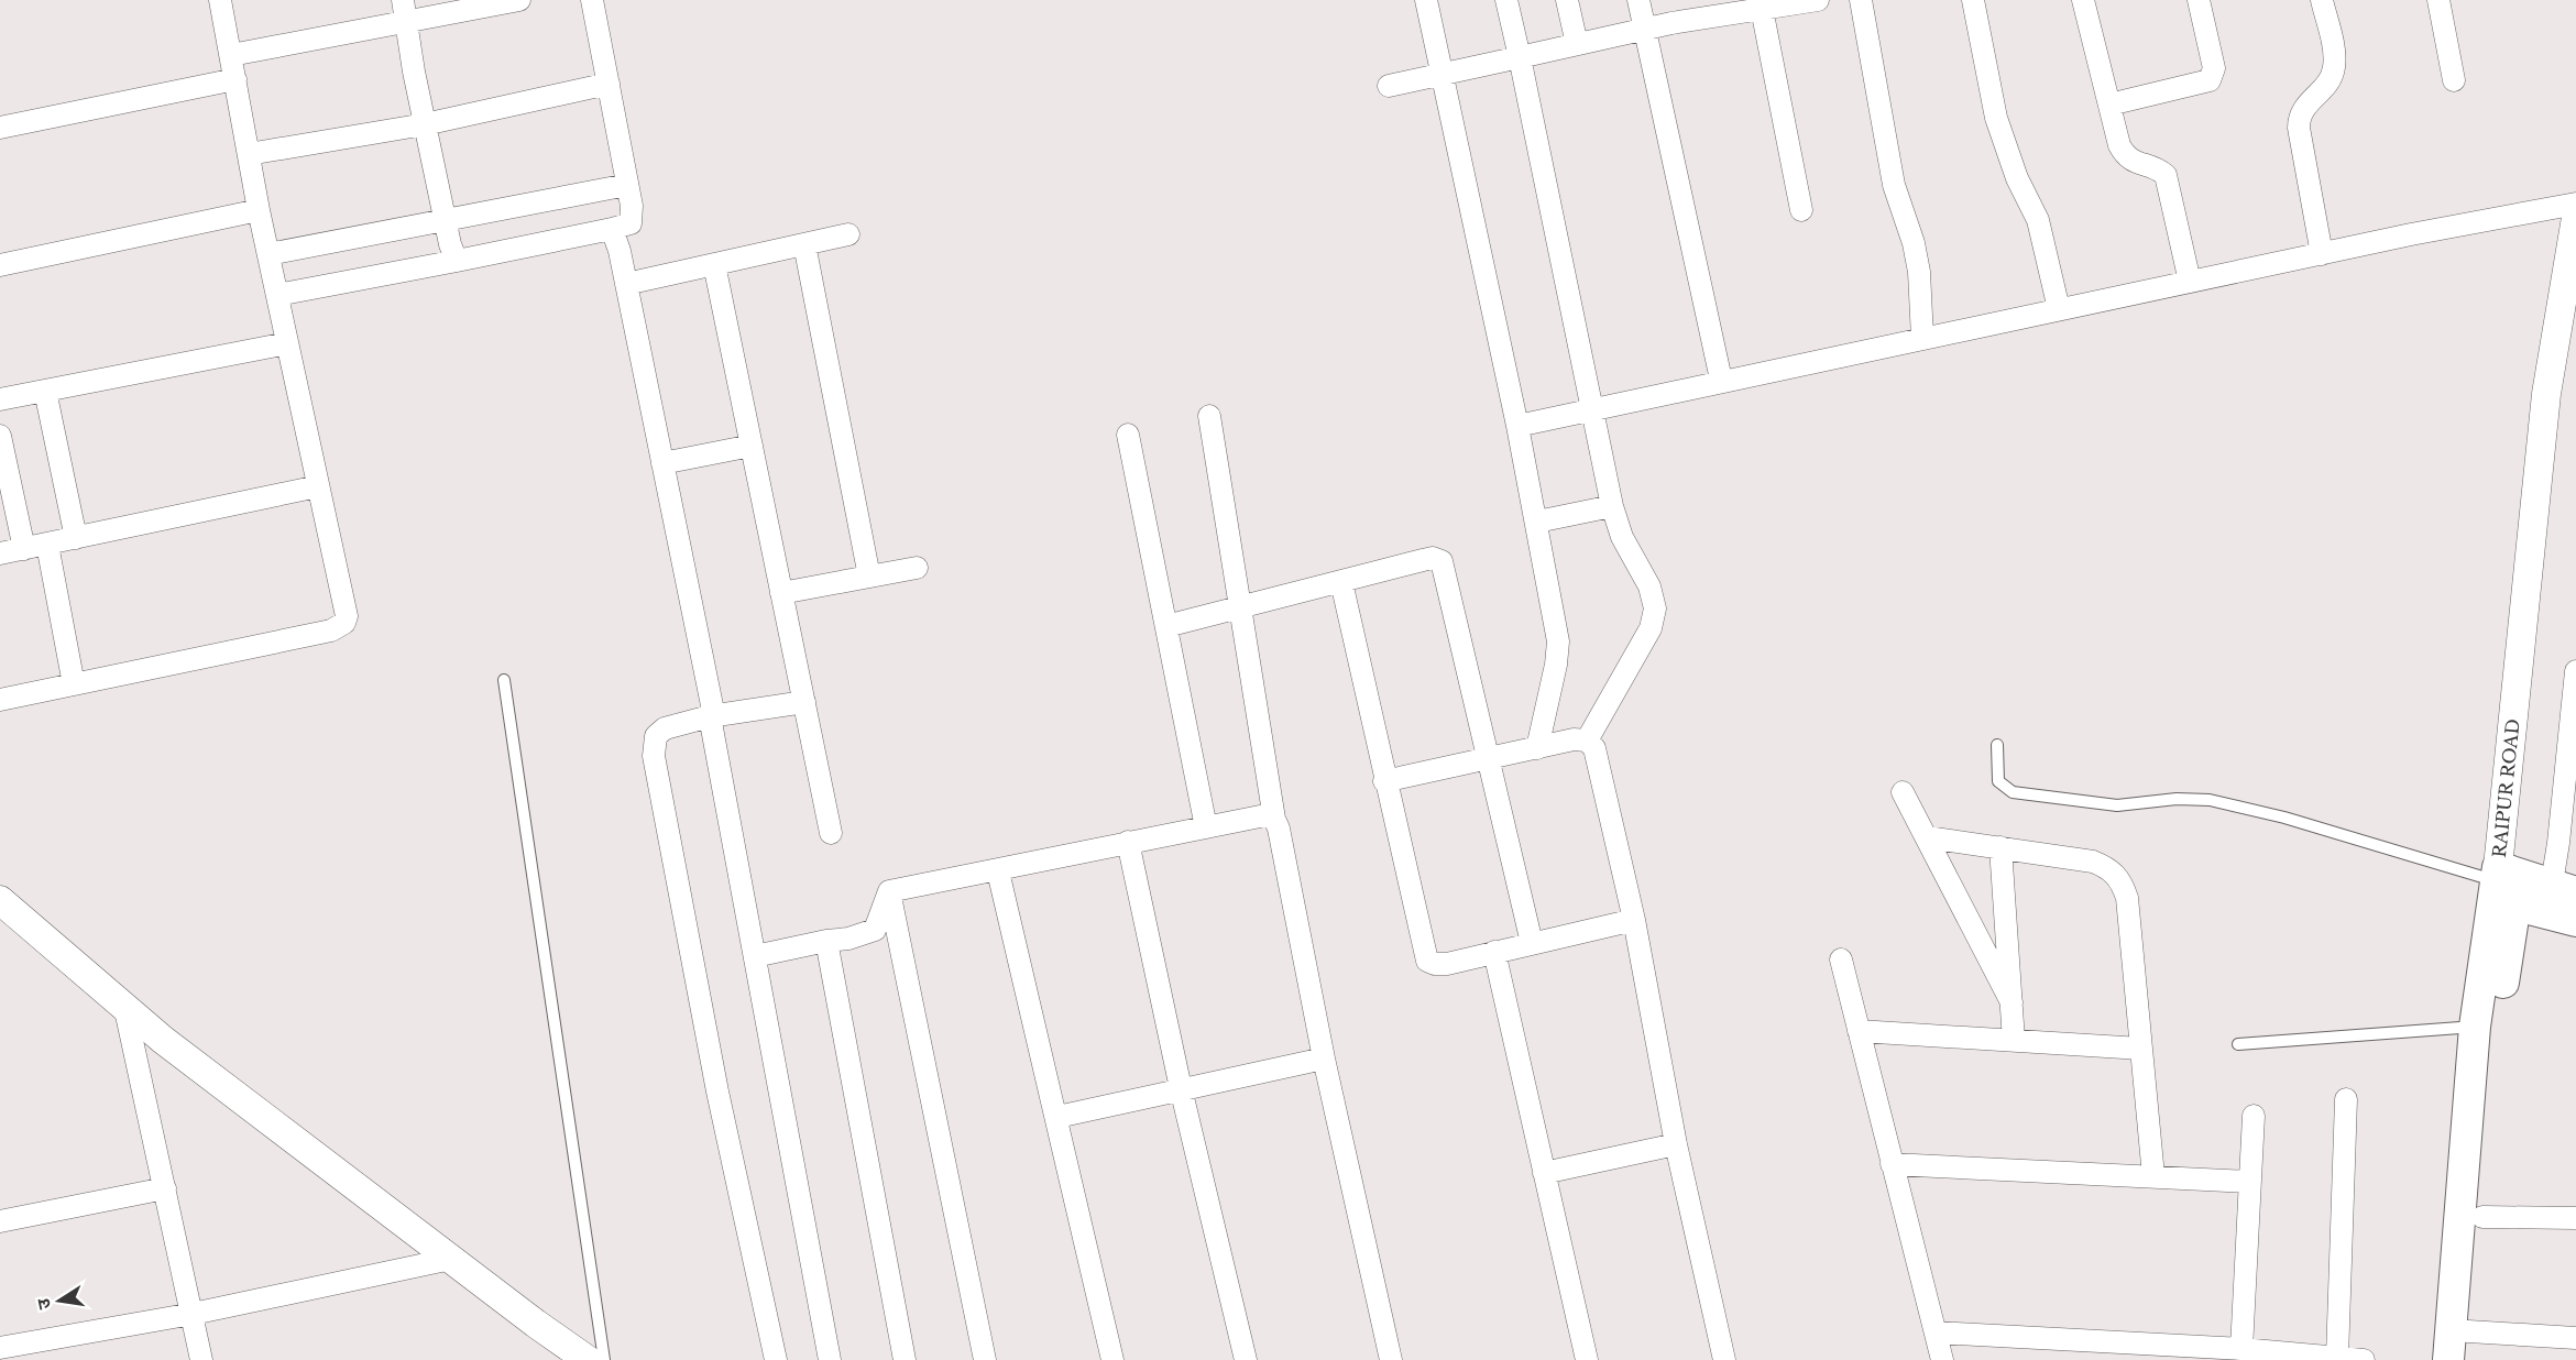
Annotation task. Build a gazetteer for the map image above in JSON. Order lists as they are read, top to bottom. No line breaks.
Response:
{"streets":{"main road":["RAIPUR ROAD"]},"north":"left"}
